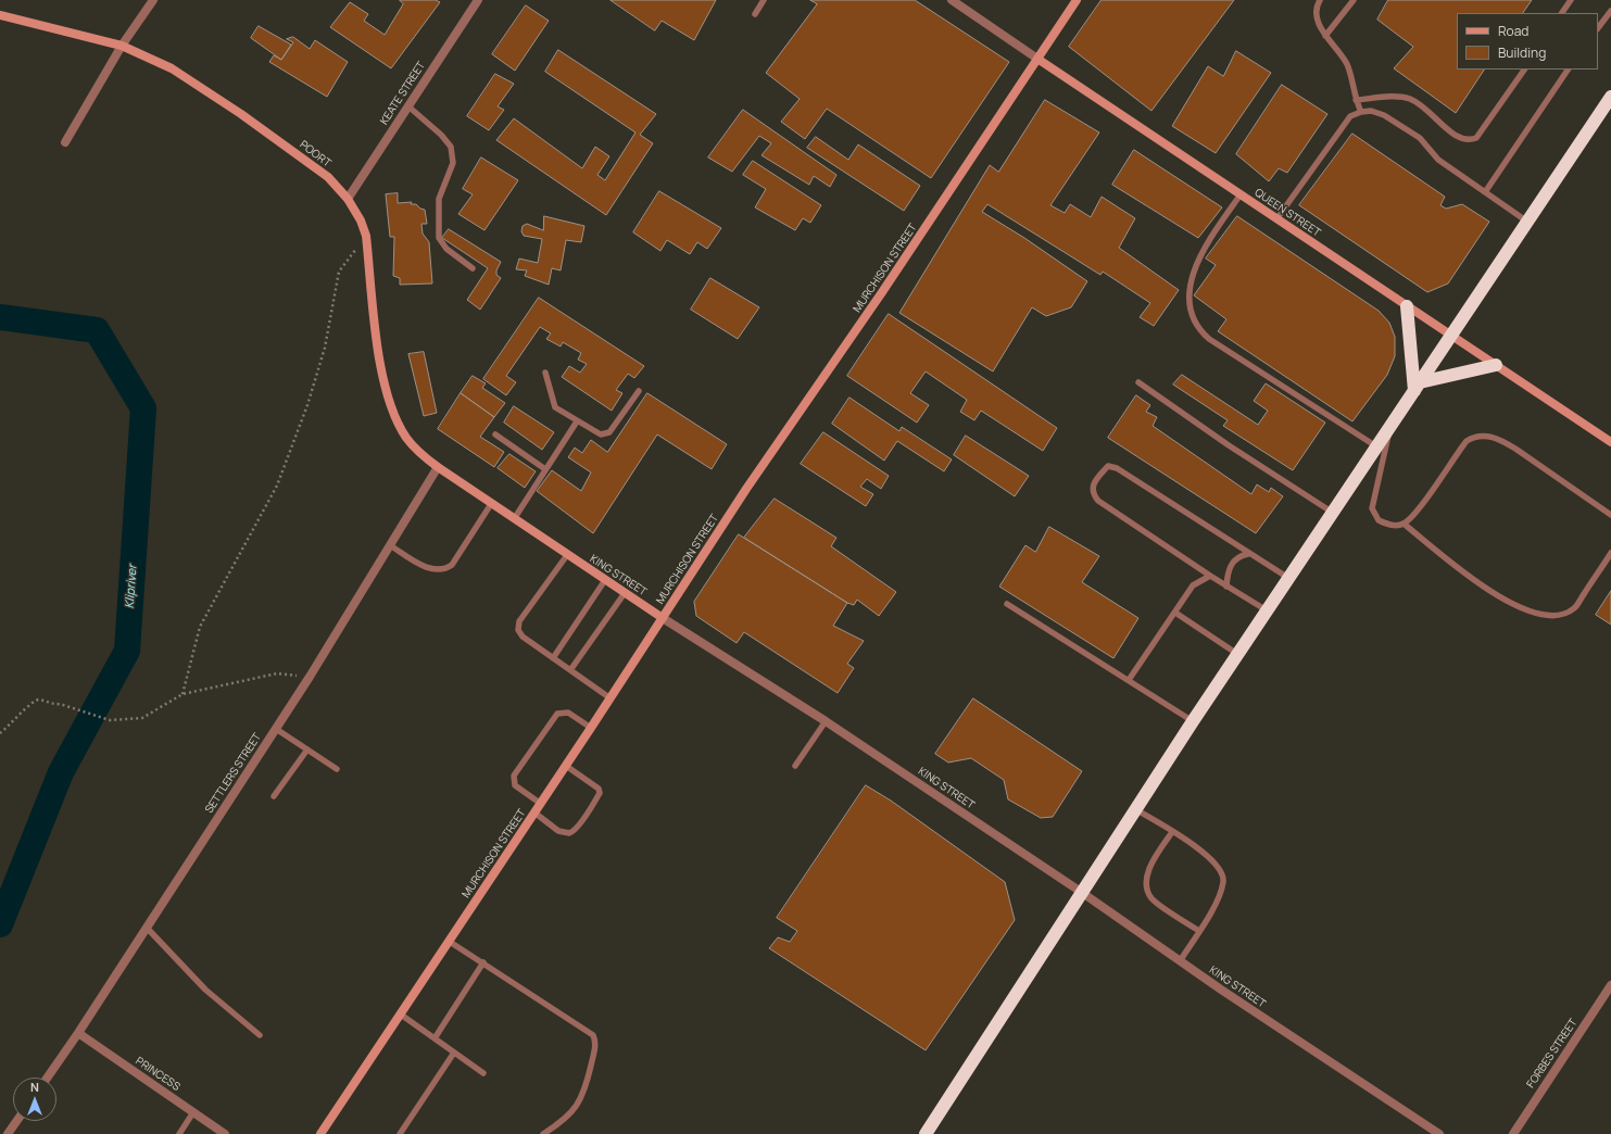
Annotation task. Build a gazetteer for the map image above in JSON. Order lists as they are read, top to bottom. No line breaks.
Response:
{"streets":{"street":["KEATE STREET","POORT","QUEEN STREET","MURCHISON STREET","KING STREET","SETTLERS STREET","FORBES STREET","PRINCESS"]},"crossings":[["KEATE STREET","POORT"],["POORT","KING STREET"],["POORT","SETTLERS STREET"],["QUEEN STREET","MURCHISON STREET"],["MURCHISON STREET","KING STREET"],["KING STREET","SETTLERS STREET"],["SETTLERS STREET","PRINCESS"]],"water":["Klipriver"],"legend":["Road","Building"],"north":"top"}
